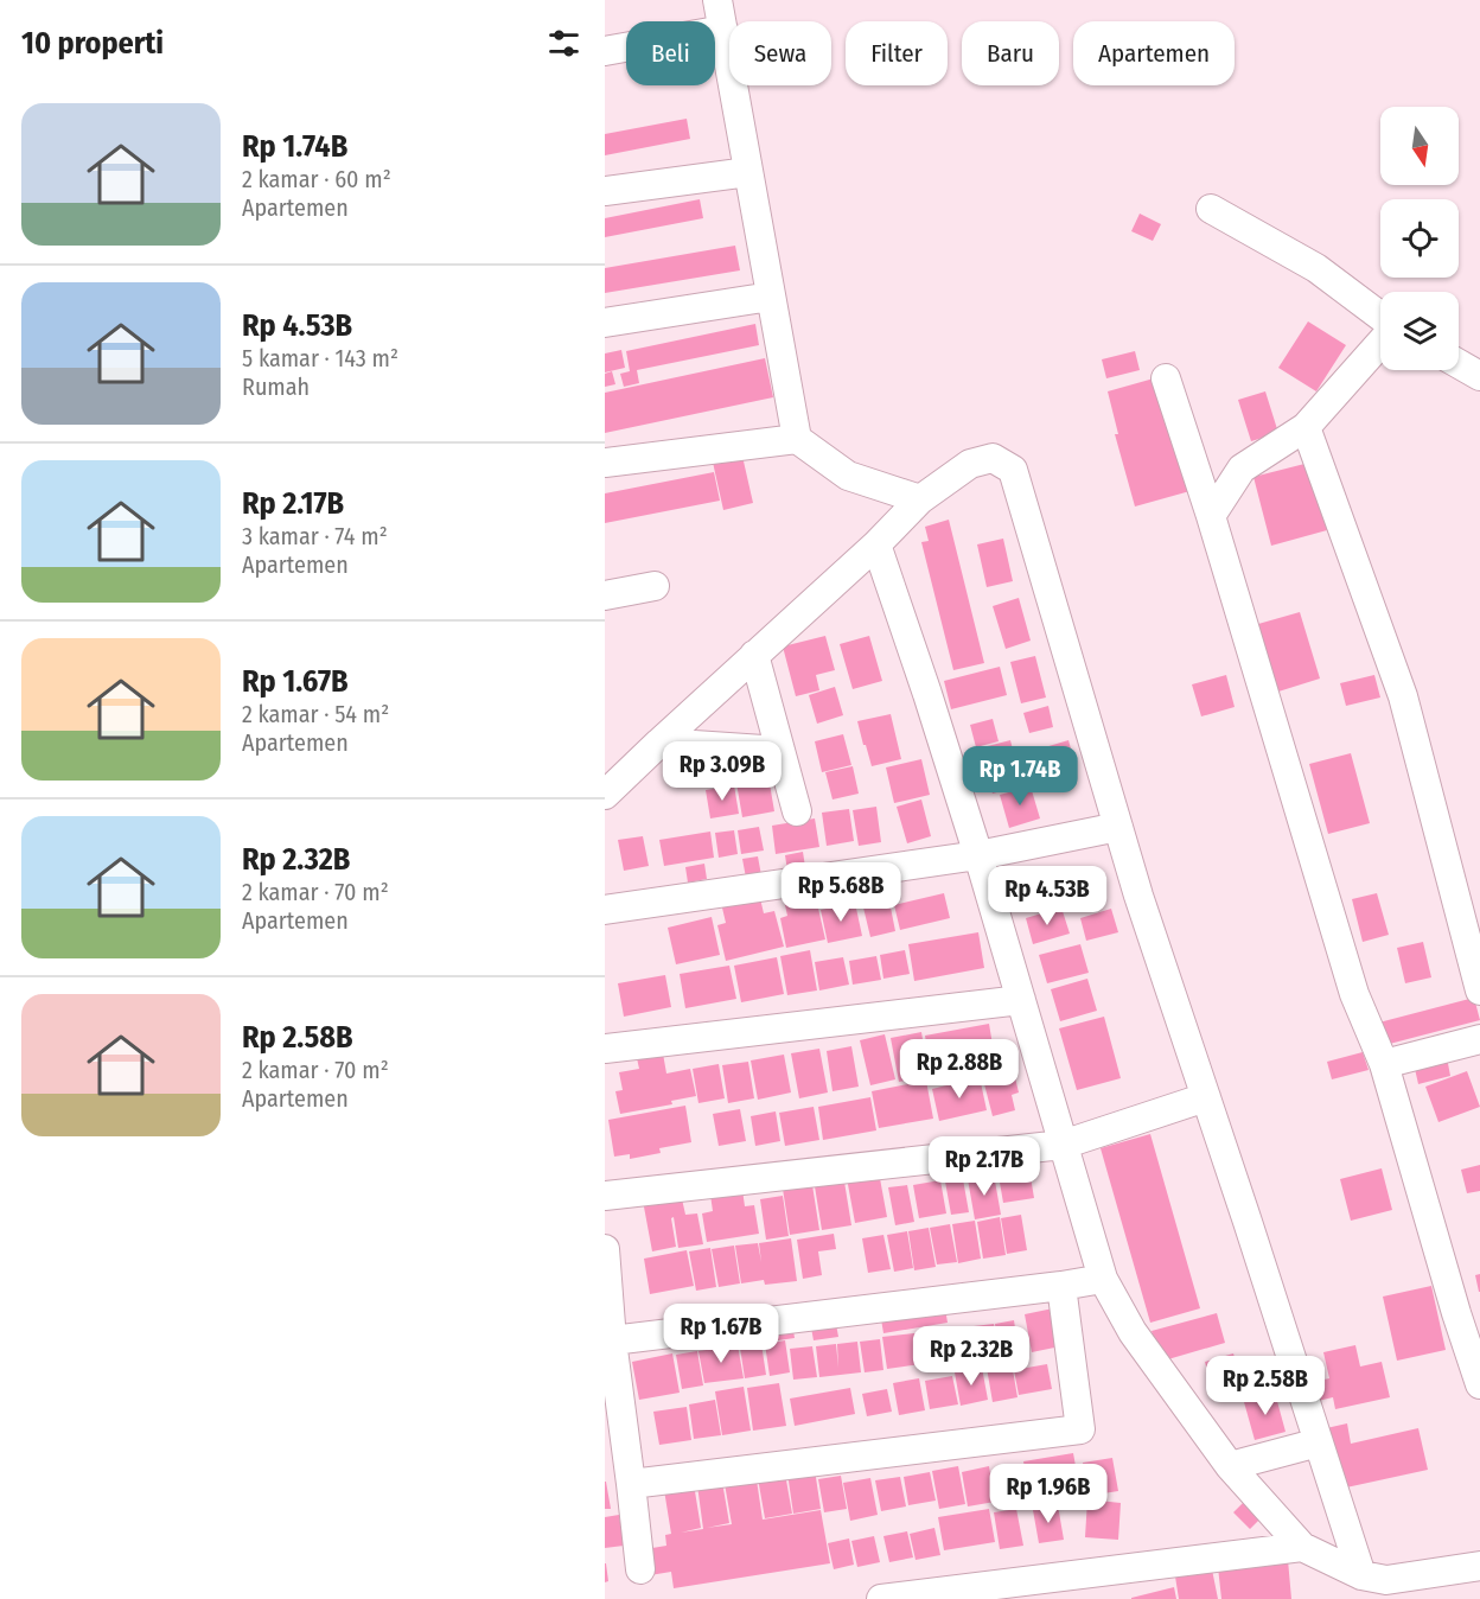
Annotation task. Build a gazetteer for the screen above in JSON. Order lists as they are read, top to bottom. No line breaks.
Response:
{"north":"bottom","page":{"heading":"10 properti","chip":["Beli","Sewa","Filter","Baru","Apartemen"],"list":[{"name":"Rp 1.74B","note":"2 kamar · 60 m² · Apartemen"},{"name":"Rp 4.53B","note":"5 kamar · 143 m² · Rumah"},{"name":"Rp 2.17B","note":"3 kamar · 74 m² · Apartemen"},{"name":"Rp 1.67B","note":"2 kamar · 54 m² · Apartemen"},{"name":"Rp 2.32B","note":"2 kamar · 70 m² · Apartemen"},{"name":"Rp 2.58B","note":"2 kamar · 70 m² · Apartemen"}],"price":["Rp 3.09B","Rp 1.74B","Rp 5.68B","Rp 4.53B","Rp 2.88B","Rp 2.17B","Rp 1.67B","Rp 2.32B","Rp 2.58B","Rp 1.96B"]}}
